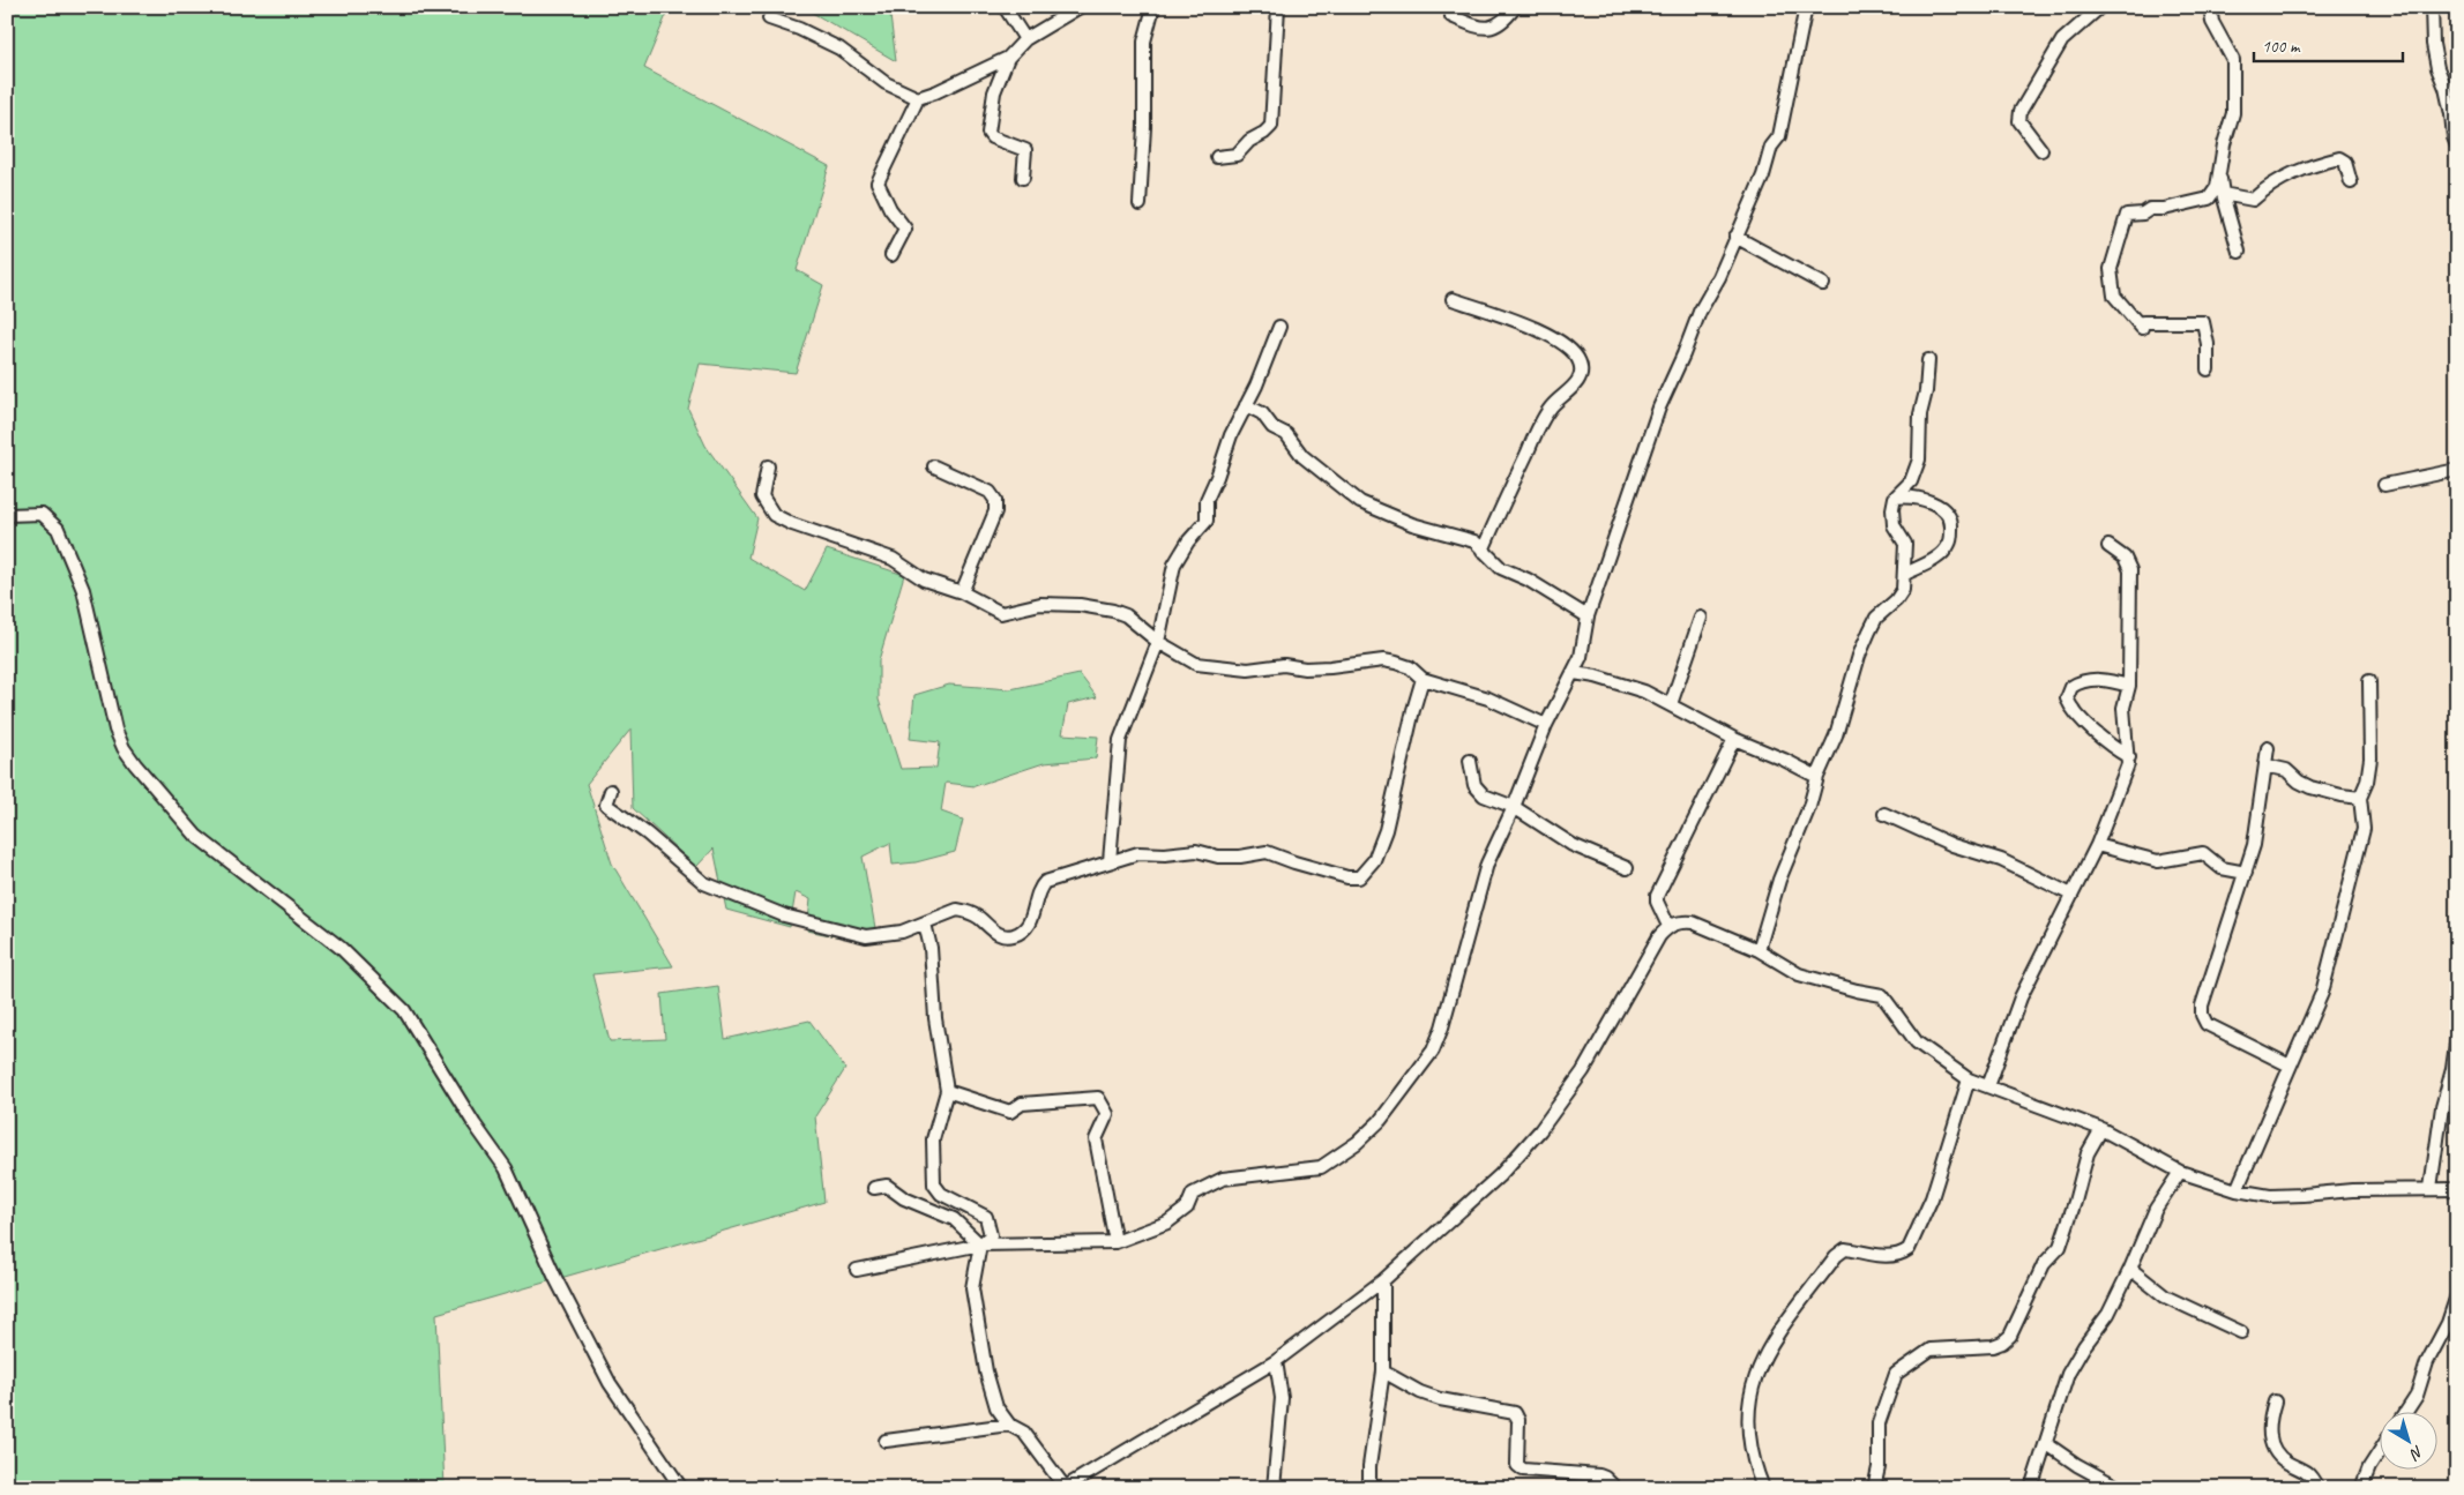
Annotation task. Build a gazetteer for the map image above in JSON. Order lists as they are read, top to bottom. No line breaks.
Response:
{"scale_bar":"100 m","north":"bottom right"}
